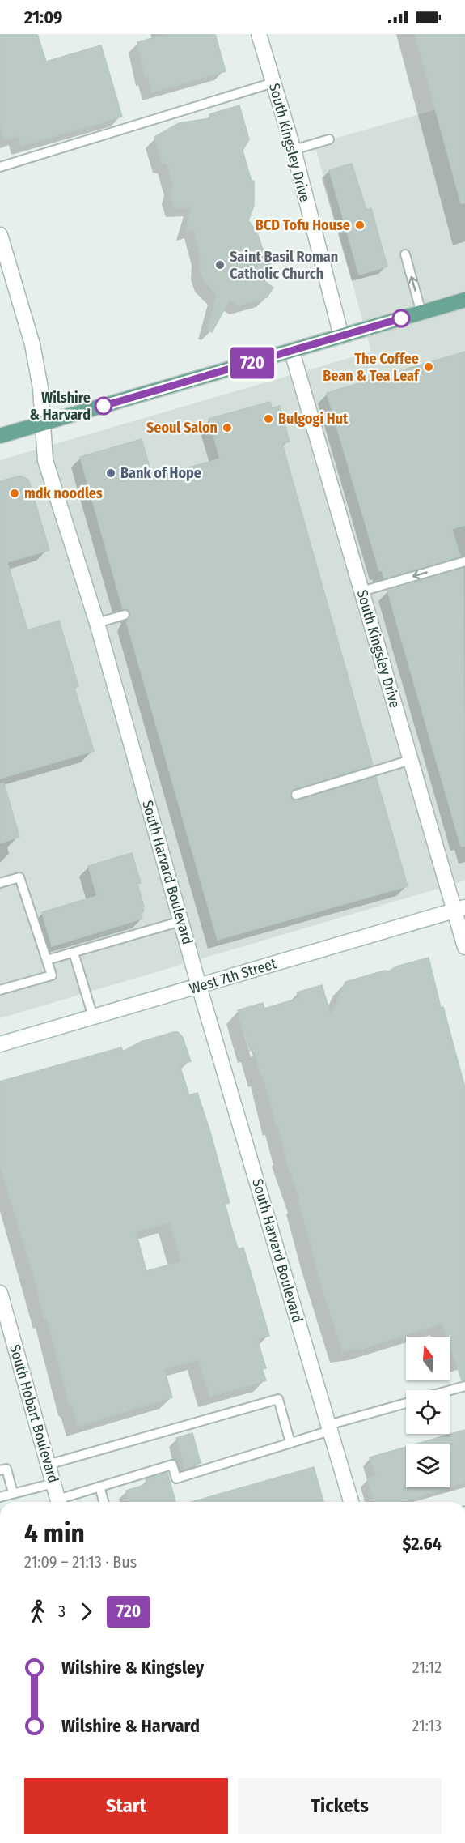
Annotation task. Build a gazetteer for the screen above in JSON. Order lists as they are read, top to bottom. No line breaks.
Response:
{"streets":{"street":["South Kingsley Drive","South Harvard Boulevard","West 7th Street","South Hobart Boulevard"]},"crossings":[["South Kingsley Drive","West 7th Street"],["South Harvard Boulevard","West 7th Street"]],"places":["BCD Tofu House","Saint Basil Roman Catholic Church","The Coffee Bean & Tea Leaf","Wilshire & Harvard","Bulgogi Hut","Seoul Salon","Bank of Hope","mdk noodles"],"lines":["bus line 720"],"north":"top","page":{"status":"21:09","on_map":"720","heading":["4 min","21:09 – 21:13 · Bus","$2.64"],"legs":["3","720"],"list":[{"name":"Wilshire & Kingsley","value":"21:12"},{"name":"Wilshire & Harvard","value":"21:13"}],"buttons":["Start","Tickets"]}}
